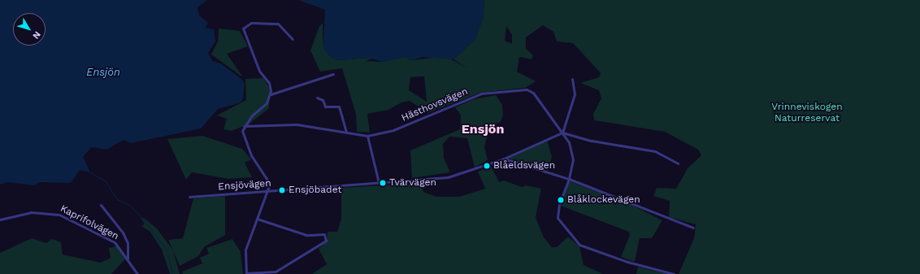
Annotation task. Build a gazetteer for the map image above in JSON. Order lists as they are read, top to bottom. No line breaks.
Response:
{"streets":{"street":["Hästhovsvägen","Ensjövägen","Kaprifolvägen"]},"districts":["Ensjön"],"water":["Ensjön"],"parks":["Vrinneviskogen Naturreservat"],"places":["Blåeldsvägen","Tvärvägen","Ensjöbadet","Blåklockevägen"],"north":"bottom right"}
